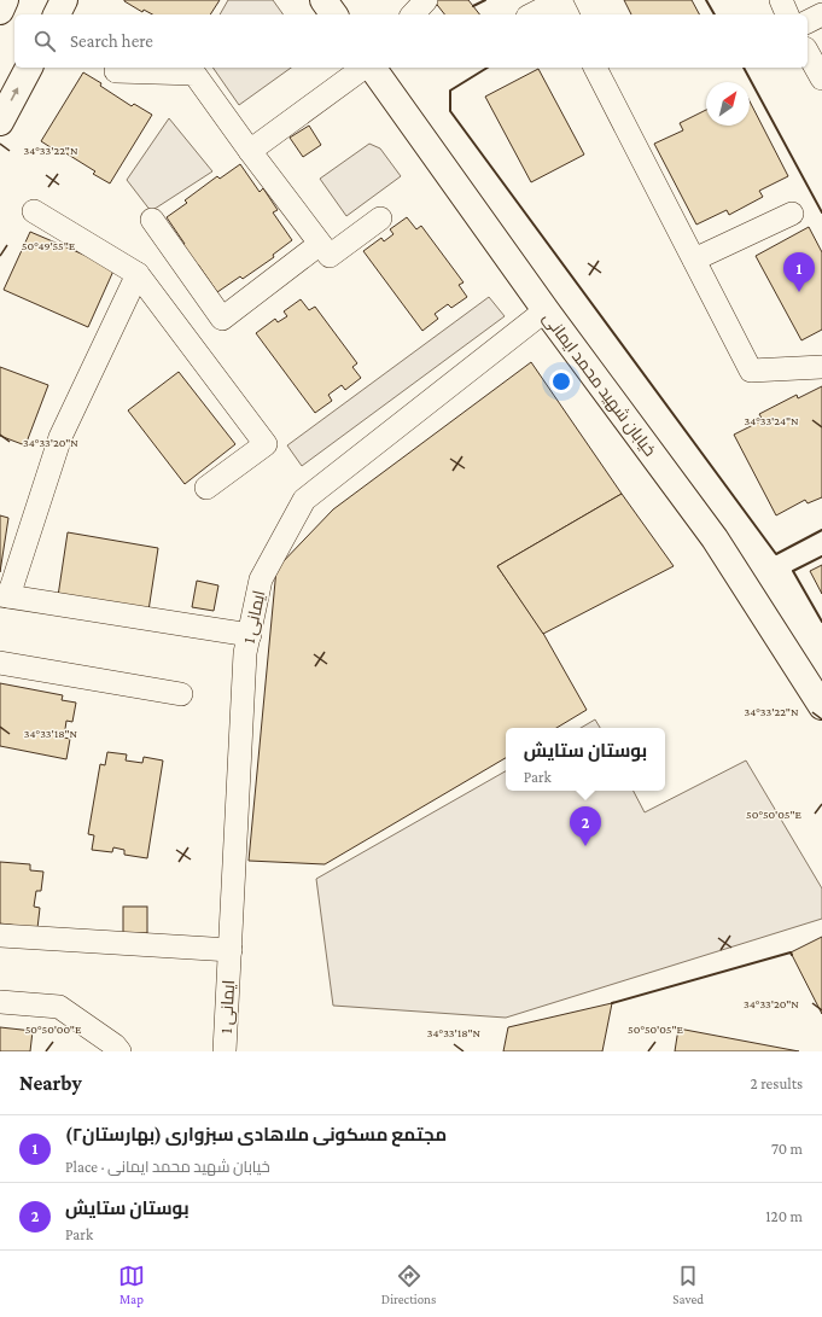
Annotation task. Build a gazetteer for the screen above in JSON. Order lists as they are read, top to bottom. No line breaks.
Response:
{"streets":{"street":["خیابان شهید محمد ایمانی","ایمانی 1"]},"crossings":[["خیابان شهید محمد ایمانی","ایمانی 1"]],"north":"top right","page":{"search":"Search here","pins":["1","2"],"popup":["بوستان ستایش","Park"],"heading":["Nearby","2 results"],"list":[{"mark":"1","name":"مجتمع مسکونی ملاهادی سبزواری (بهارستان۲)","note":"Place · خیابان شهید محمد ایمانی","value":"70 m"},{"mark":"2","name":"بوستان ستایش","note":"Park","value":"120 m"}],"nav":["Map","Directions","Saved"]},"coordinates":["34°33'22\"N","50°49'55\"E","34°33'24\"N","34°33'20\"N","34°33'18\"N","50°50'05\"E","50°50'00\"E"]}
